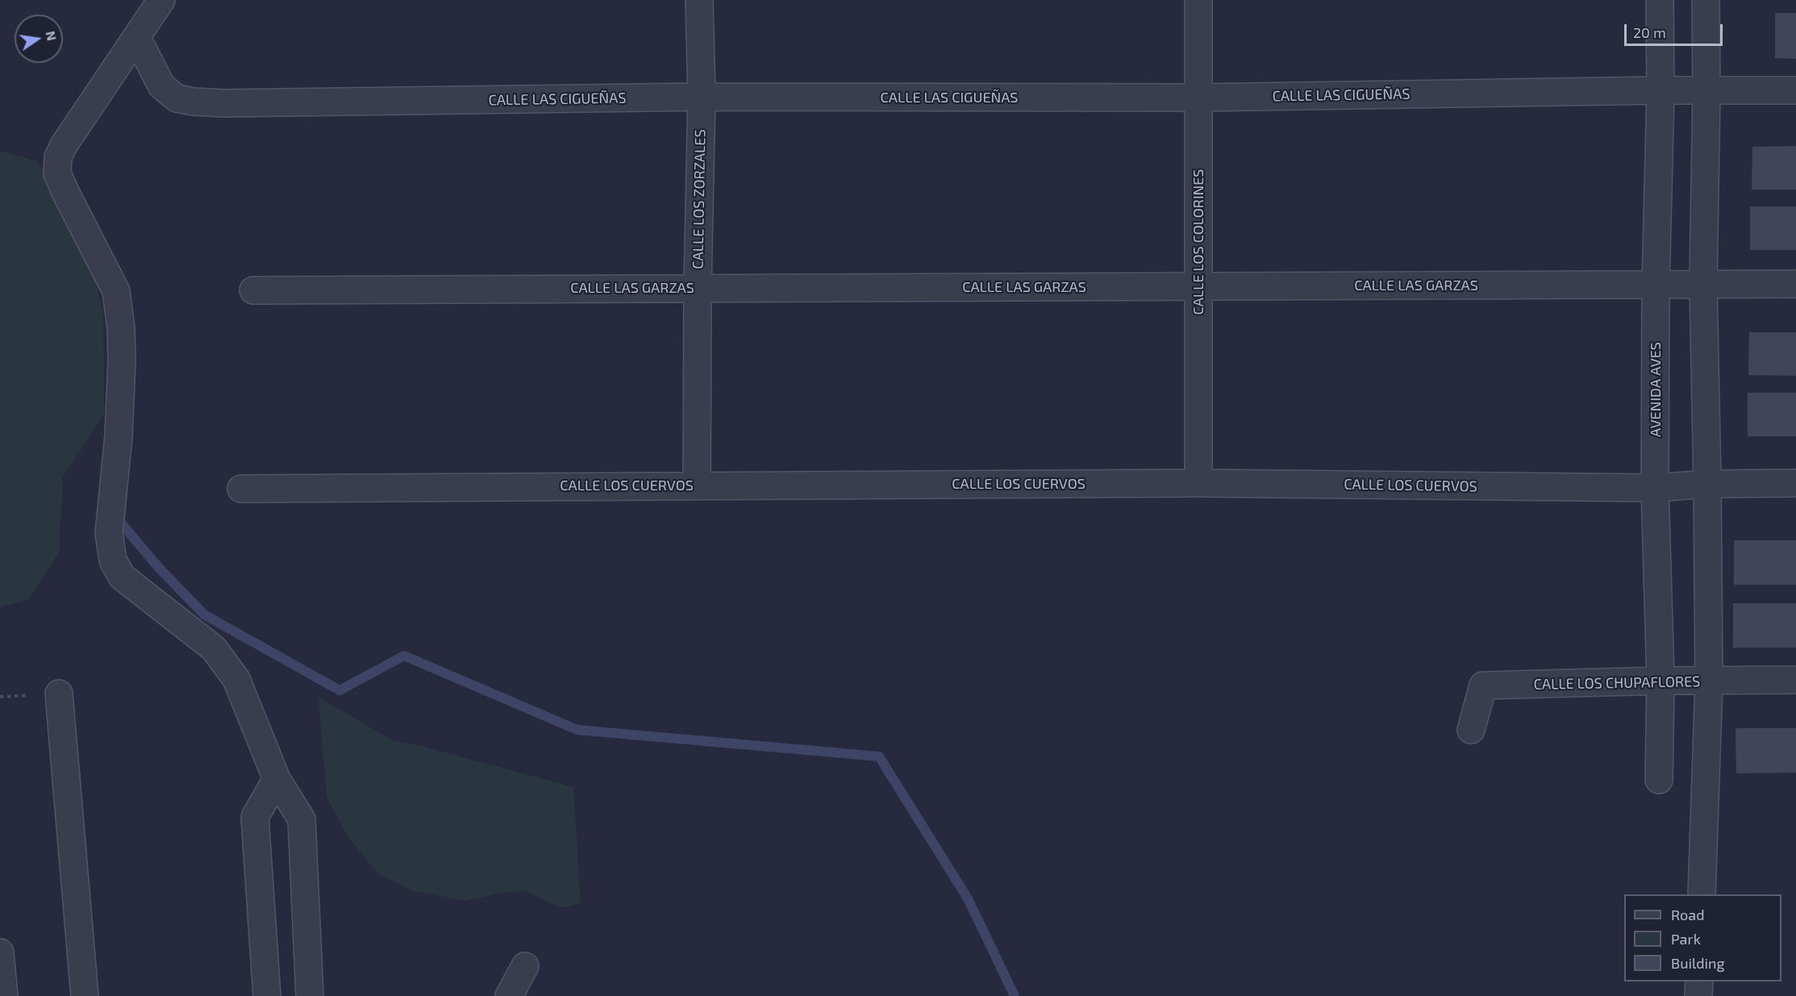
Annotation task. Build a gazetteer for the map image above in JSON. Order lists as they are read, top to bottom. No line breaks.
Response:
{"streets":{"street":["CALLE LAS CIGUEÑAS","CALLE LOS ZORZALES","CALLE LOS COLORINES","CALLE LAS GARZAS","AVENIDA AVES","CALLE LOS CUERVOS","CALLE LOS CHUPAFLORES"]},"crossings":[["CALLE LAS CIGUEÑAS","CALLE LOS ZORZALES"],["CALLE LAS CIGUEÑAS","CALLE LOS COLORINES"],["CALLE LAS CIGUEÑAS","AVENIDA AVES"],["CALLE LOS ZORZALES","CALLE LAS GARZAS"],["CALLE LOS ZORZALES","CALLE LOS CUERVOS"],["CALLE LOS COLORINES","CALLE LAS GARZAS"],["CALLE LOS COLORINES","CALLE LOS CUERVOS"],["CALLE LAS GARZAS","AVENIDA AVES"],["AVENIDA AVES","CALLE LOS CUERVOS"],["AVENIDA AVES","CALLE LOS CHUPAFLORES"]],"legend":["Road","Park","Building"],"scale_bar":"20 m","north":"right"}
